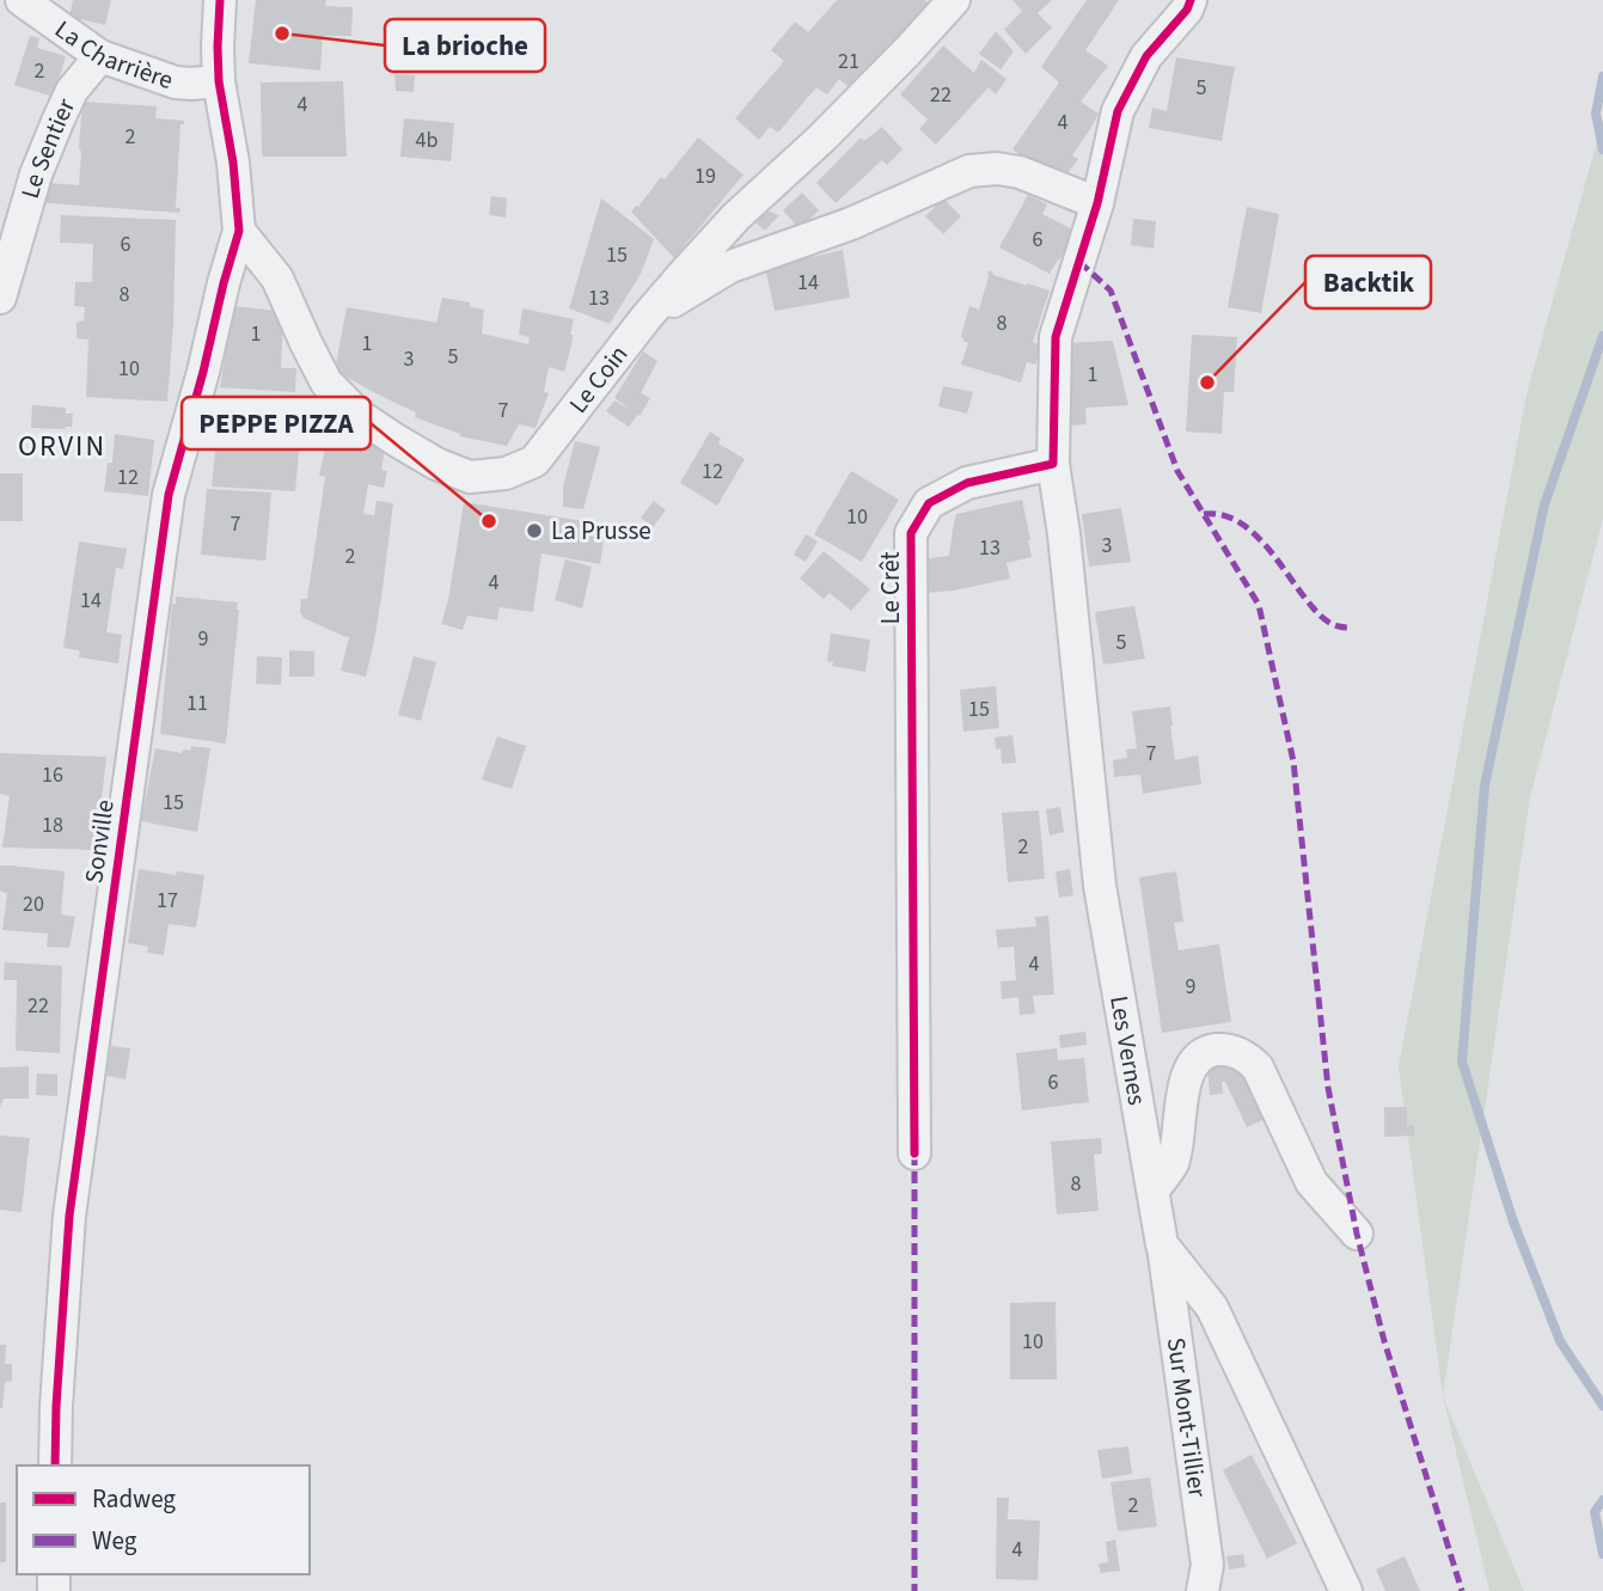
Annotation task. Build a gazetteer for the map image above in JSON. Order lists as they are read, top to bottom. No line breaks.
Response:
{"streets":{"street":["La Charrière","Le Sentier","Le Coin","Le Crêt","Sonville","Les Vernes","Sur Mont-Tillier"]},"crossings":[["La Charrière","Le Sentier"],["Le Coin","Sonville"],["Le Crêt","Les Vernes"],["Les Vernes","Sur Mont-Tillier"]],"districts":["ORVIN"],"places":["La brioche","Backtik","PEPPE PIZZA","La Prusse"],"house_numbers":["21","2","5","22","4","4","2","4b","19","6","6","15","14","8","13","8","1","1","5","3","10","1","7","12","12","10","7","3","13","2","4","14","9","5","11","15","7","16","15","18","2","17","20","4","9","22","6","8","10","2","4"],"legend":["Radweg","Weg"]}
